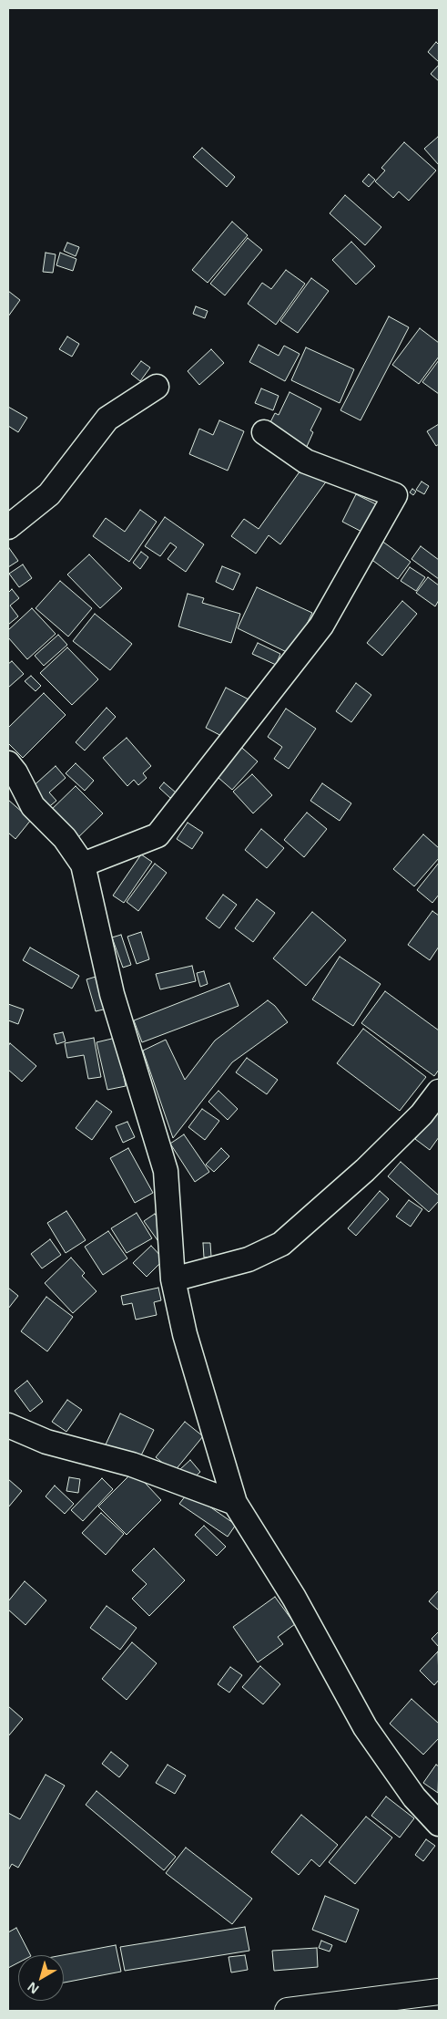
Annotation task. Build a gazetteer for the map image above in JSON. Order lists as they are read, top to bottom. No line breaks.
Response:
{"north":"bottom left"}
